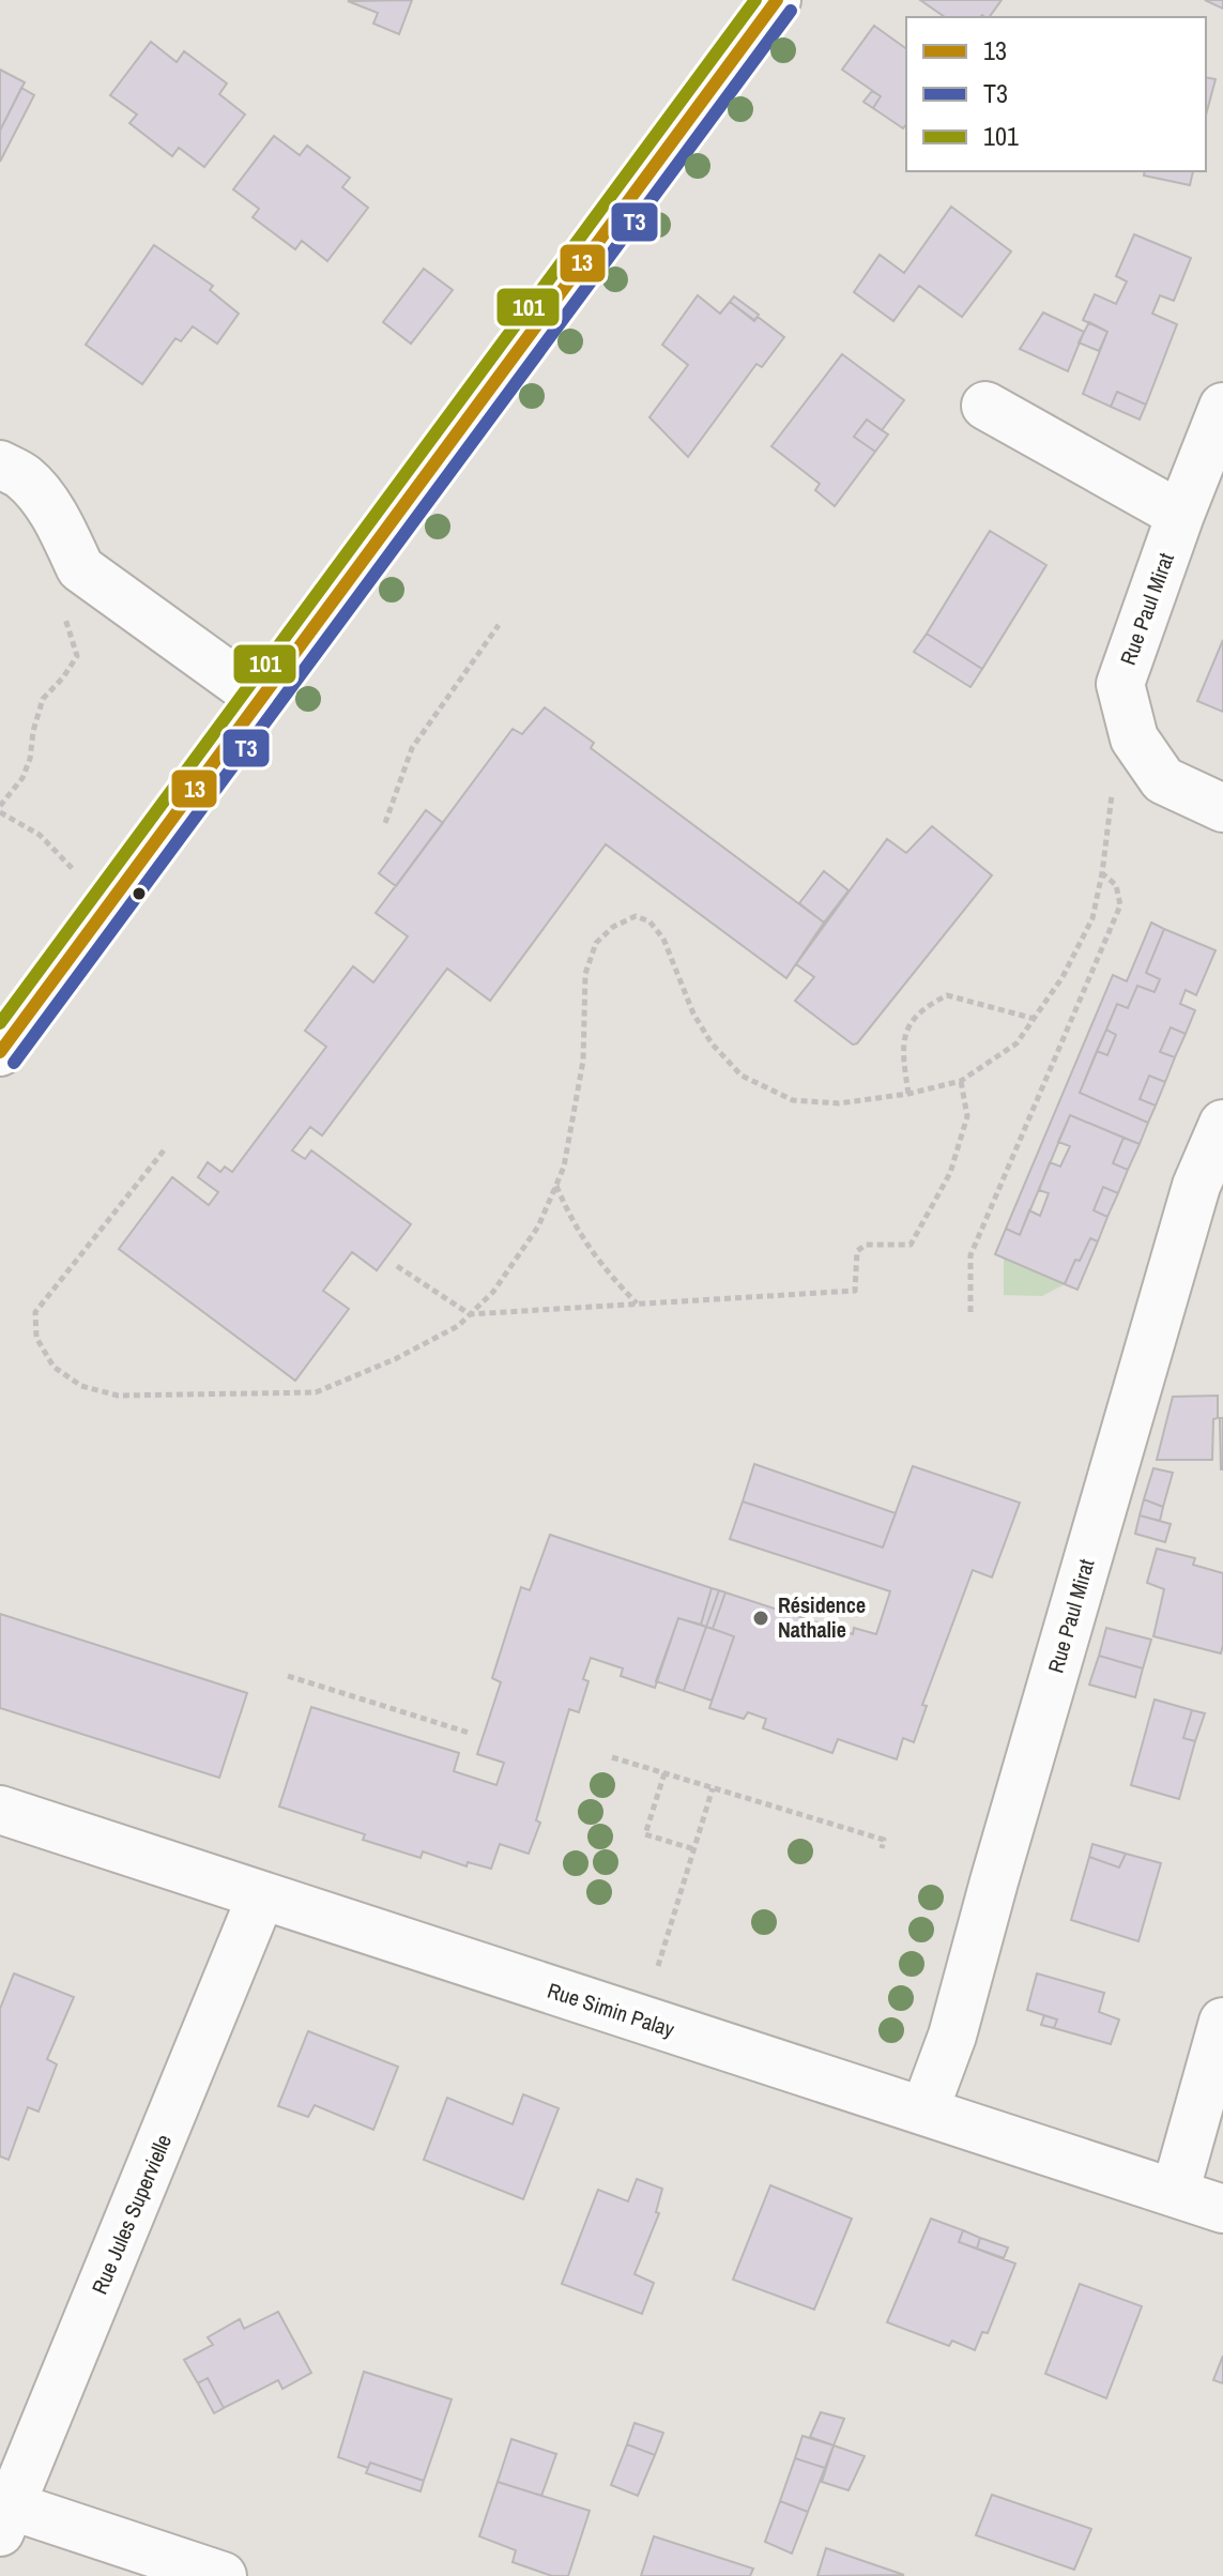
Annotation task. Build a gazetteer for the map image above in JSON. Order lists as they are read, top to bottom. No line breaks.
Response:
{"streets":{"street":["Rue Paul Mirat","Rue Simin Palay","Rue Jules Supervielle"]},"crossings":[["Rue Paul Mirat","Rue Simin Palay"],["Rue Simin Palay","Rue Jules Supervielle"]],"places":["Résidence Nathalie"],"lines":["transit line 13","transit line 101","transit line T3"],"legend":["13","T3","101"]}
